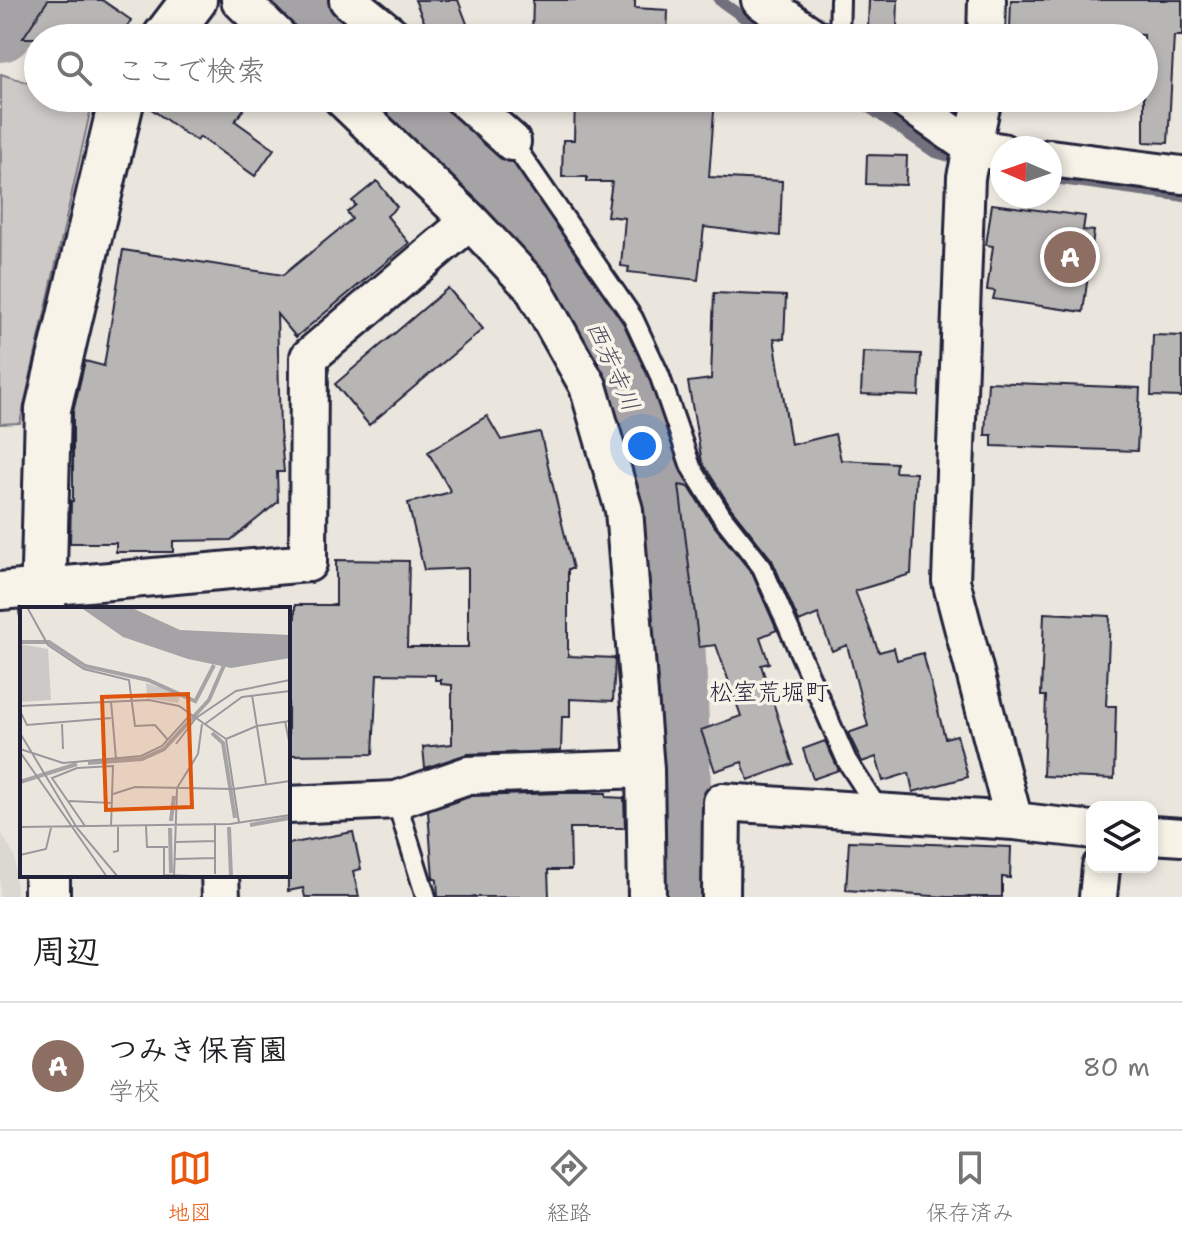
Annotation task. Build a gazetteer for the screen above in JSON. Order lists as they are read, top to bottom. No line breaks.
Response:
{"districts":["松室荒堀町"],"water":["西芳寺川"],"north":"left","page":{"search":"ここで検索","pins":"A","heading":"周辺","list":[{"mark":"A","name":"つみき保育園","note":"学校","value":"80 m"}],"nav":["地図","経路","保存済み"]}}
